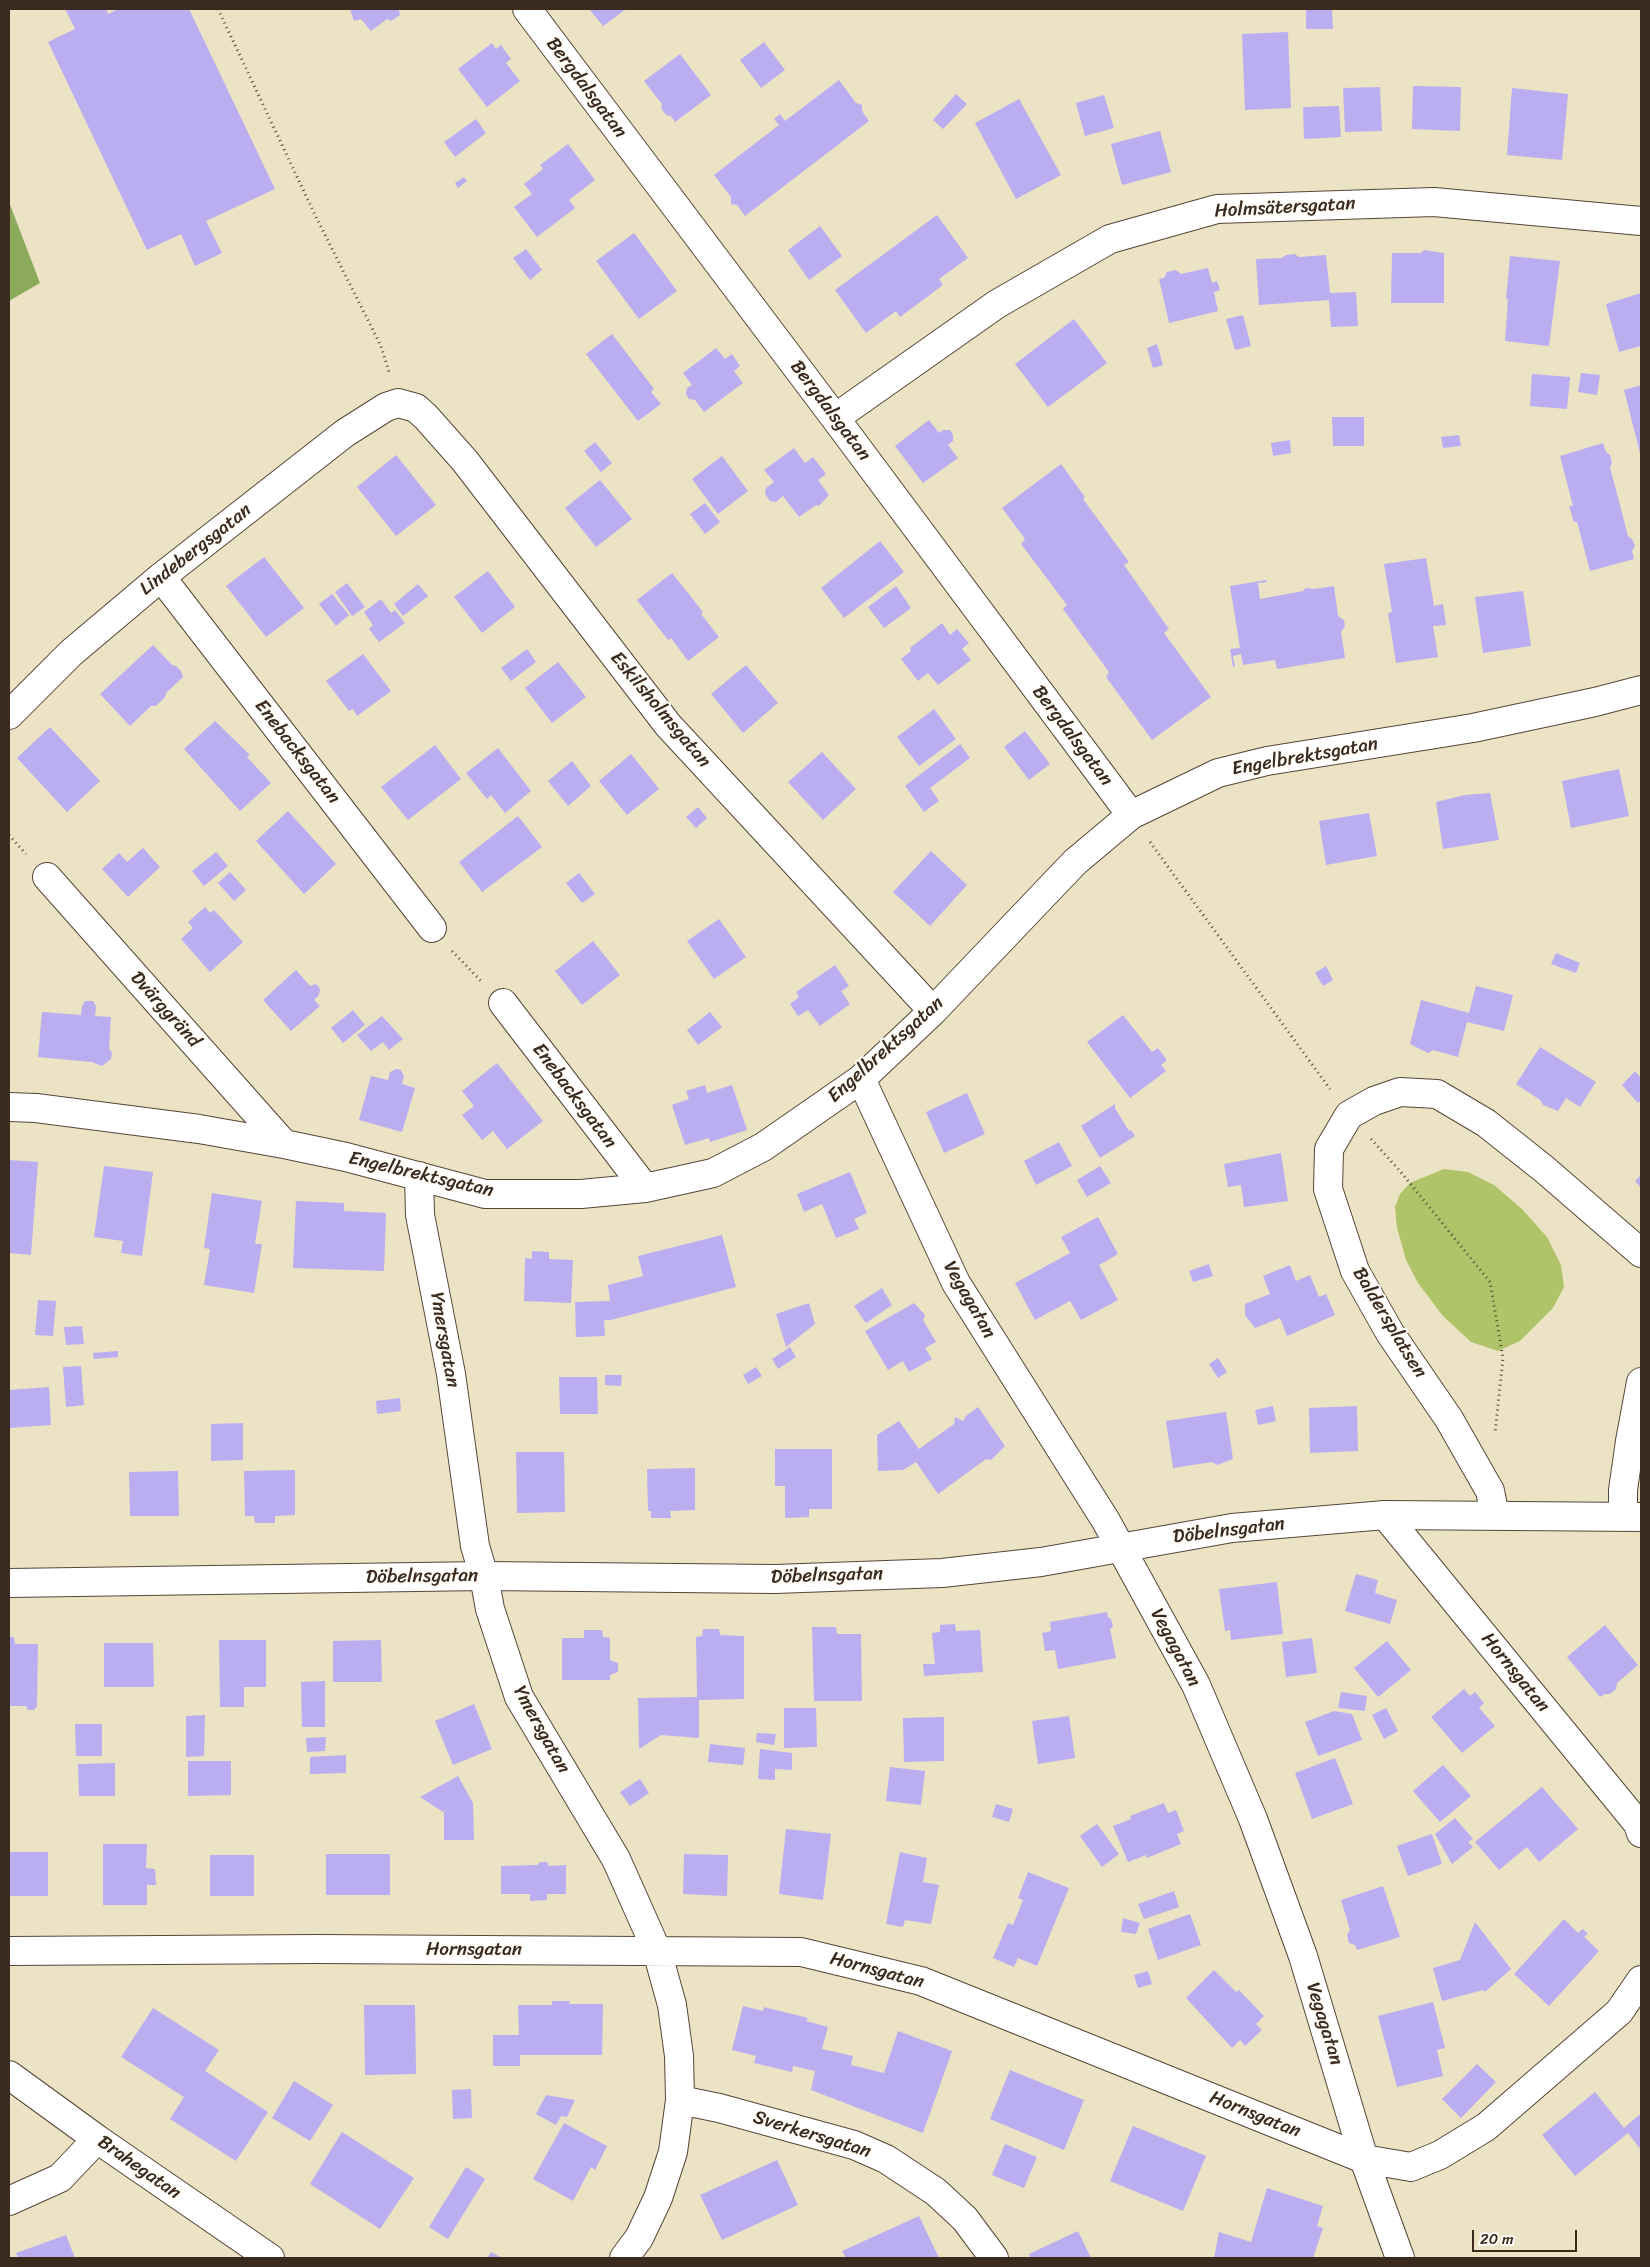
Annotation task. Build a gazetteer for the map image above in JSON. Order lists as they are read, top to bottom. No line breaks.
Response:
{"streets":{"street":["Bergdalsgatan","Holmsätersgatan","Lindebergsgatan","Eskilsholmsgatan","Enebacksgatan","Engelbrektsgatan","Dvärggränd","Vegagatan","Baldersplatsen","Ymersgatan","Döbelnsgatan","Hornsgatan","Sverkersgatan","Brahegatan"]},"crossings":[["Bergdalsgatan","Holmsätersgatan"],["Bergdalsgatan","Engelbrektsgatan"],["Lindebergsgatan","Eskilsholmsgatan"],["Lindebergsgatan","Enebacksgatan"],["Eskilsholmsgatan","Engelbrektsgatan"],["Enebacksgatan","Engelbrektsgatan"],["Engelbrektsgatan","Dvärggränd"],["Engelbrektsgatan","Vegagatan"],["Engelbrektsgatan","Ymersgatan"],["Vegagatan","Döbelnsgatan"],["Vegagatan","Hornsgatan"],["Baldersplatsen","Döbelnsgatan"],["Ymersgatan","Döbelnsgatan"],["Ymersgatan","Hornsgatan"],["Ymersgatan","Sverkersgatan"],["Döbelnsgatan","Hornsgatan"]],"scale_bar":"20 m"}
